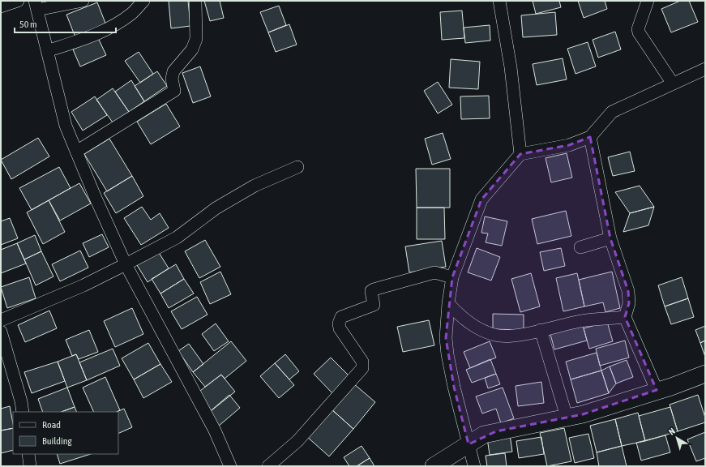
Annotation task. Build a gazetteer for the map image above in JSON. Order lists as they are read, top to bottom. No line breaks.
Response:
{"legend":["Road","Building"],"scale_bar":"50 m","north":"top left"}
